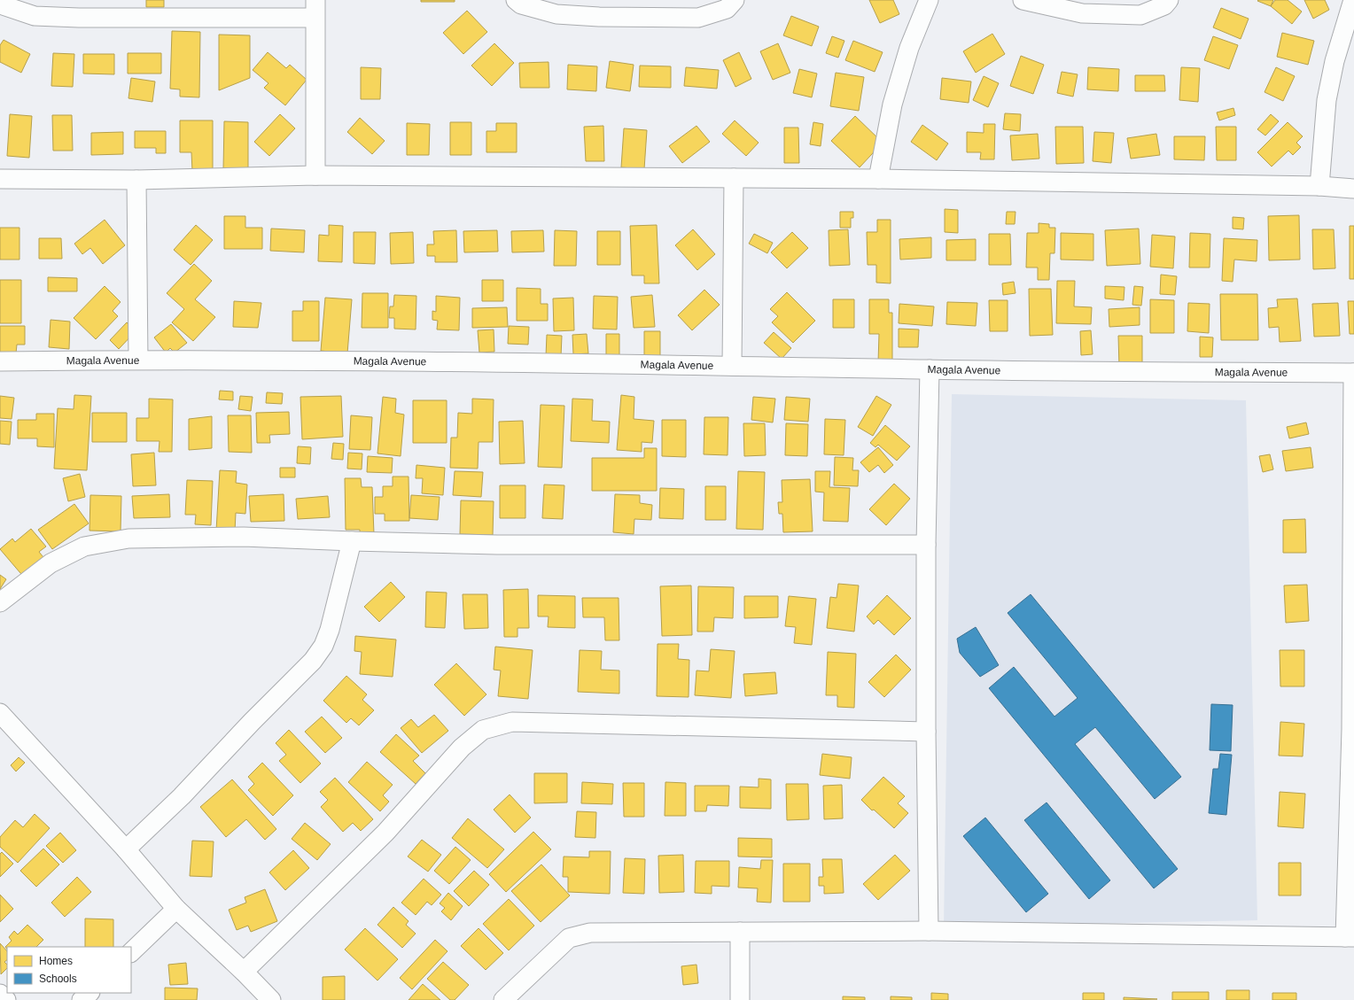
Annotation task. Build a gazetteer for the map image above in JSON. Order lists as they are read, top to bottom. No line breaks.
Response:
{"streets":{"street":["Magala Avenue"]},"legend":["Homes","Schools"]}
